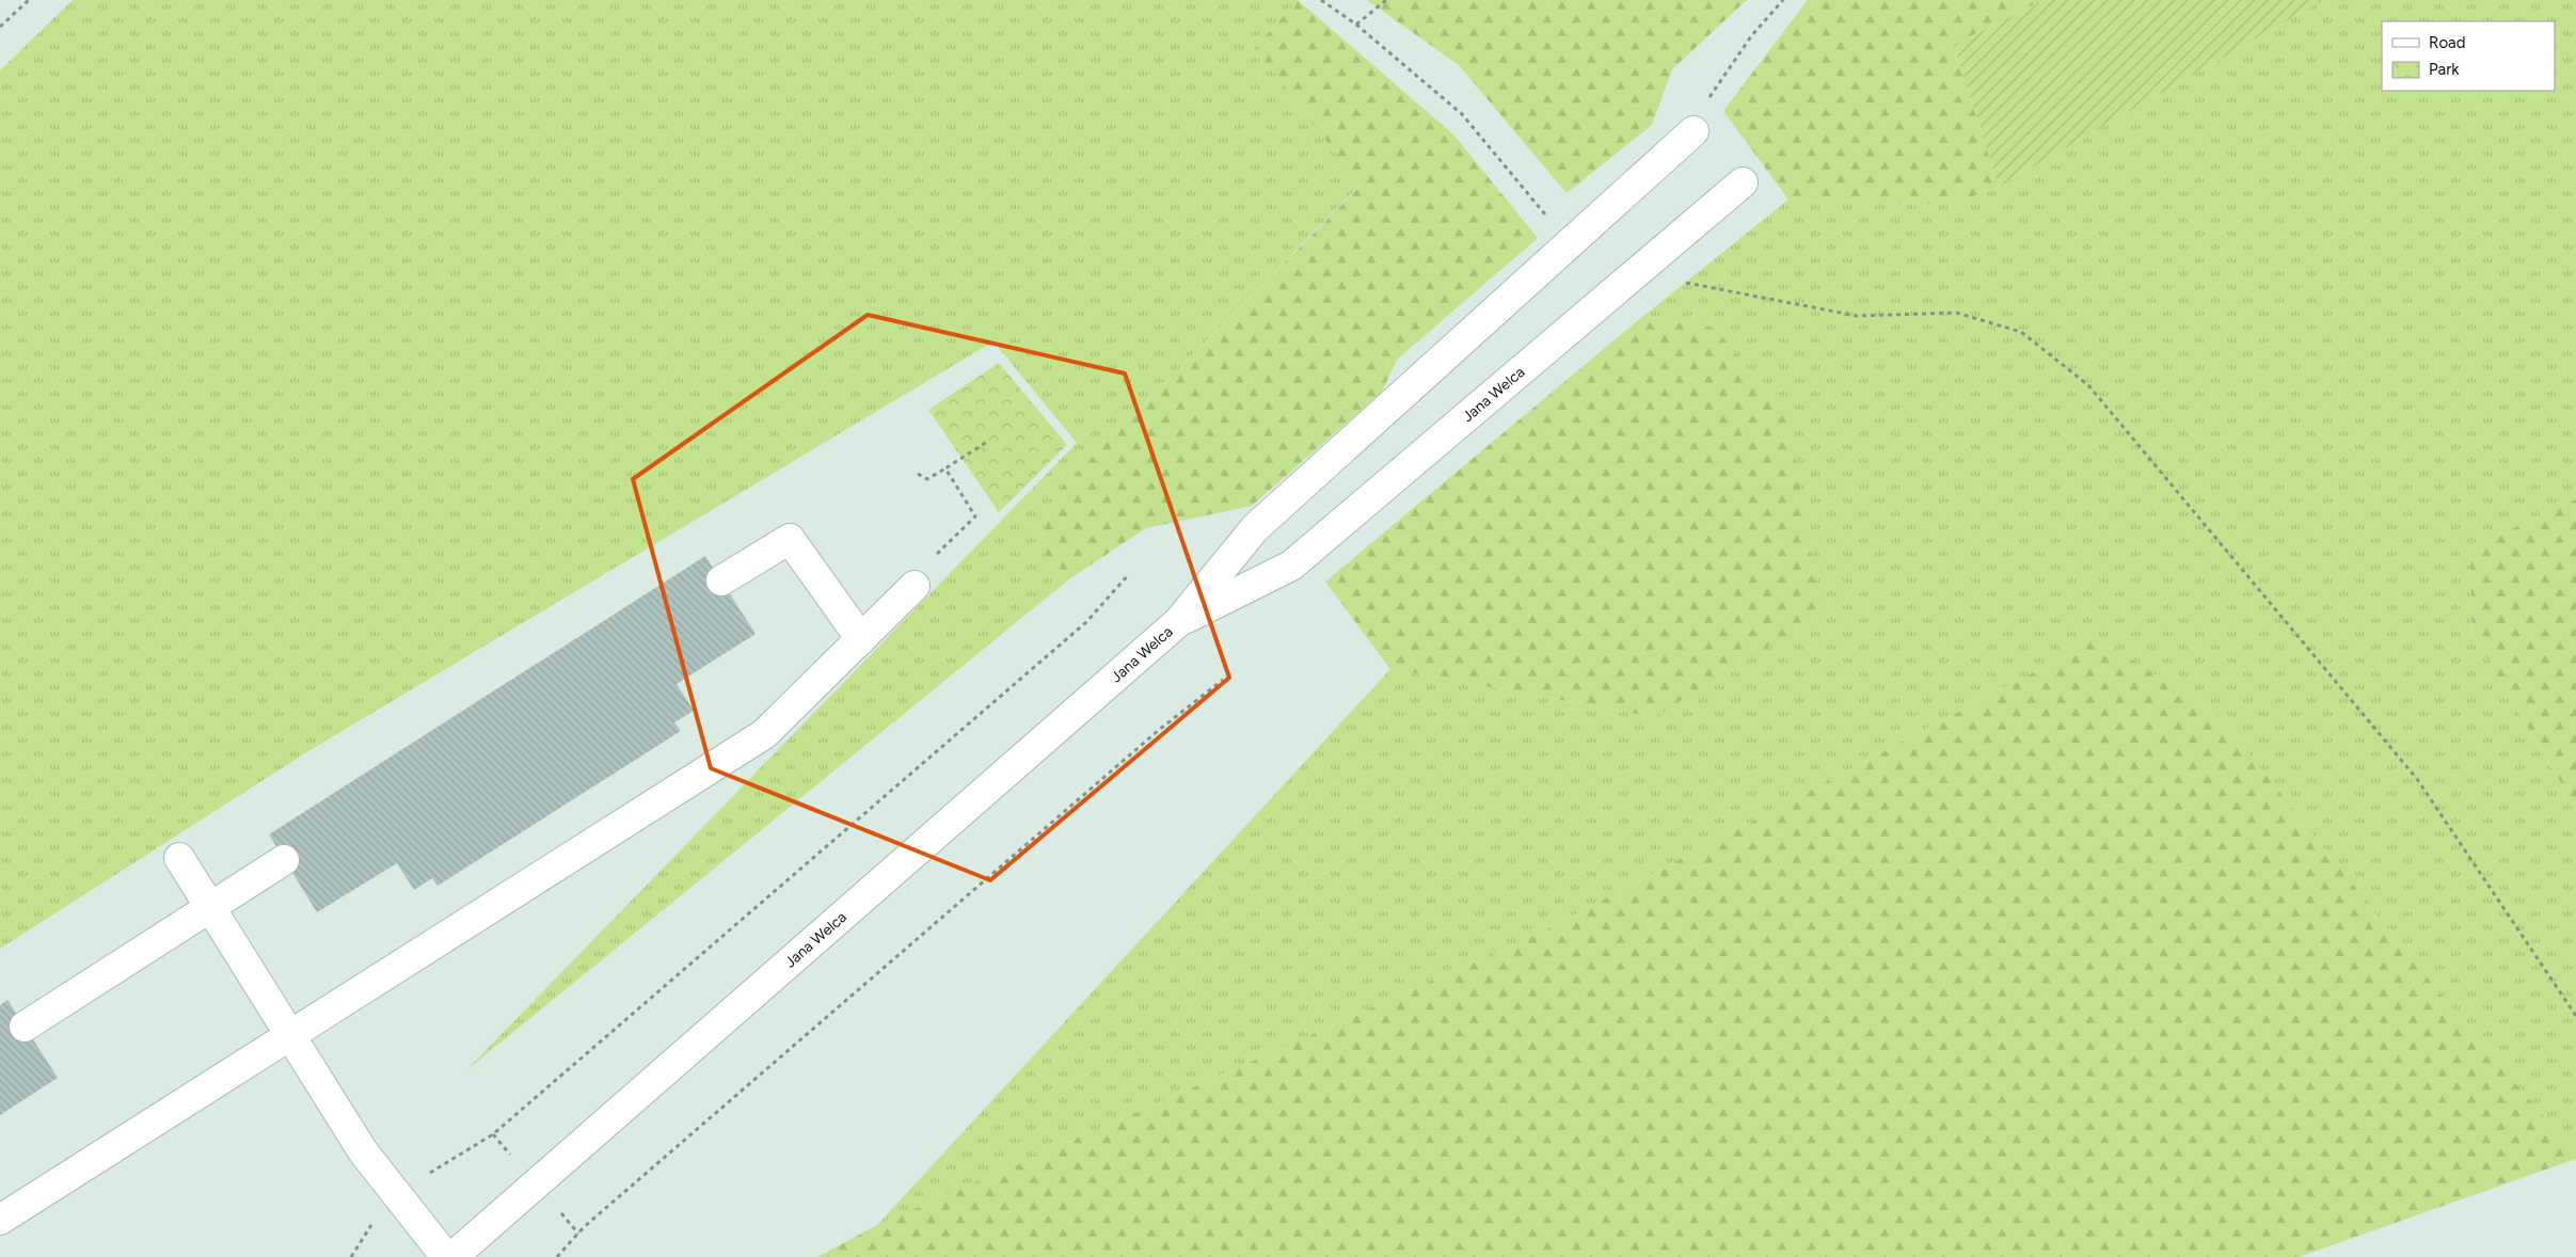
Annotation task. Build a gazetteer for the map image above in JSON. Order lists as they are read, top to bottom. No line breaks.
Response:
{"streets":{"street":["Jana Welca"]},"legend":["Road","Park"]}
